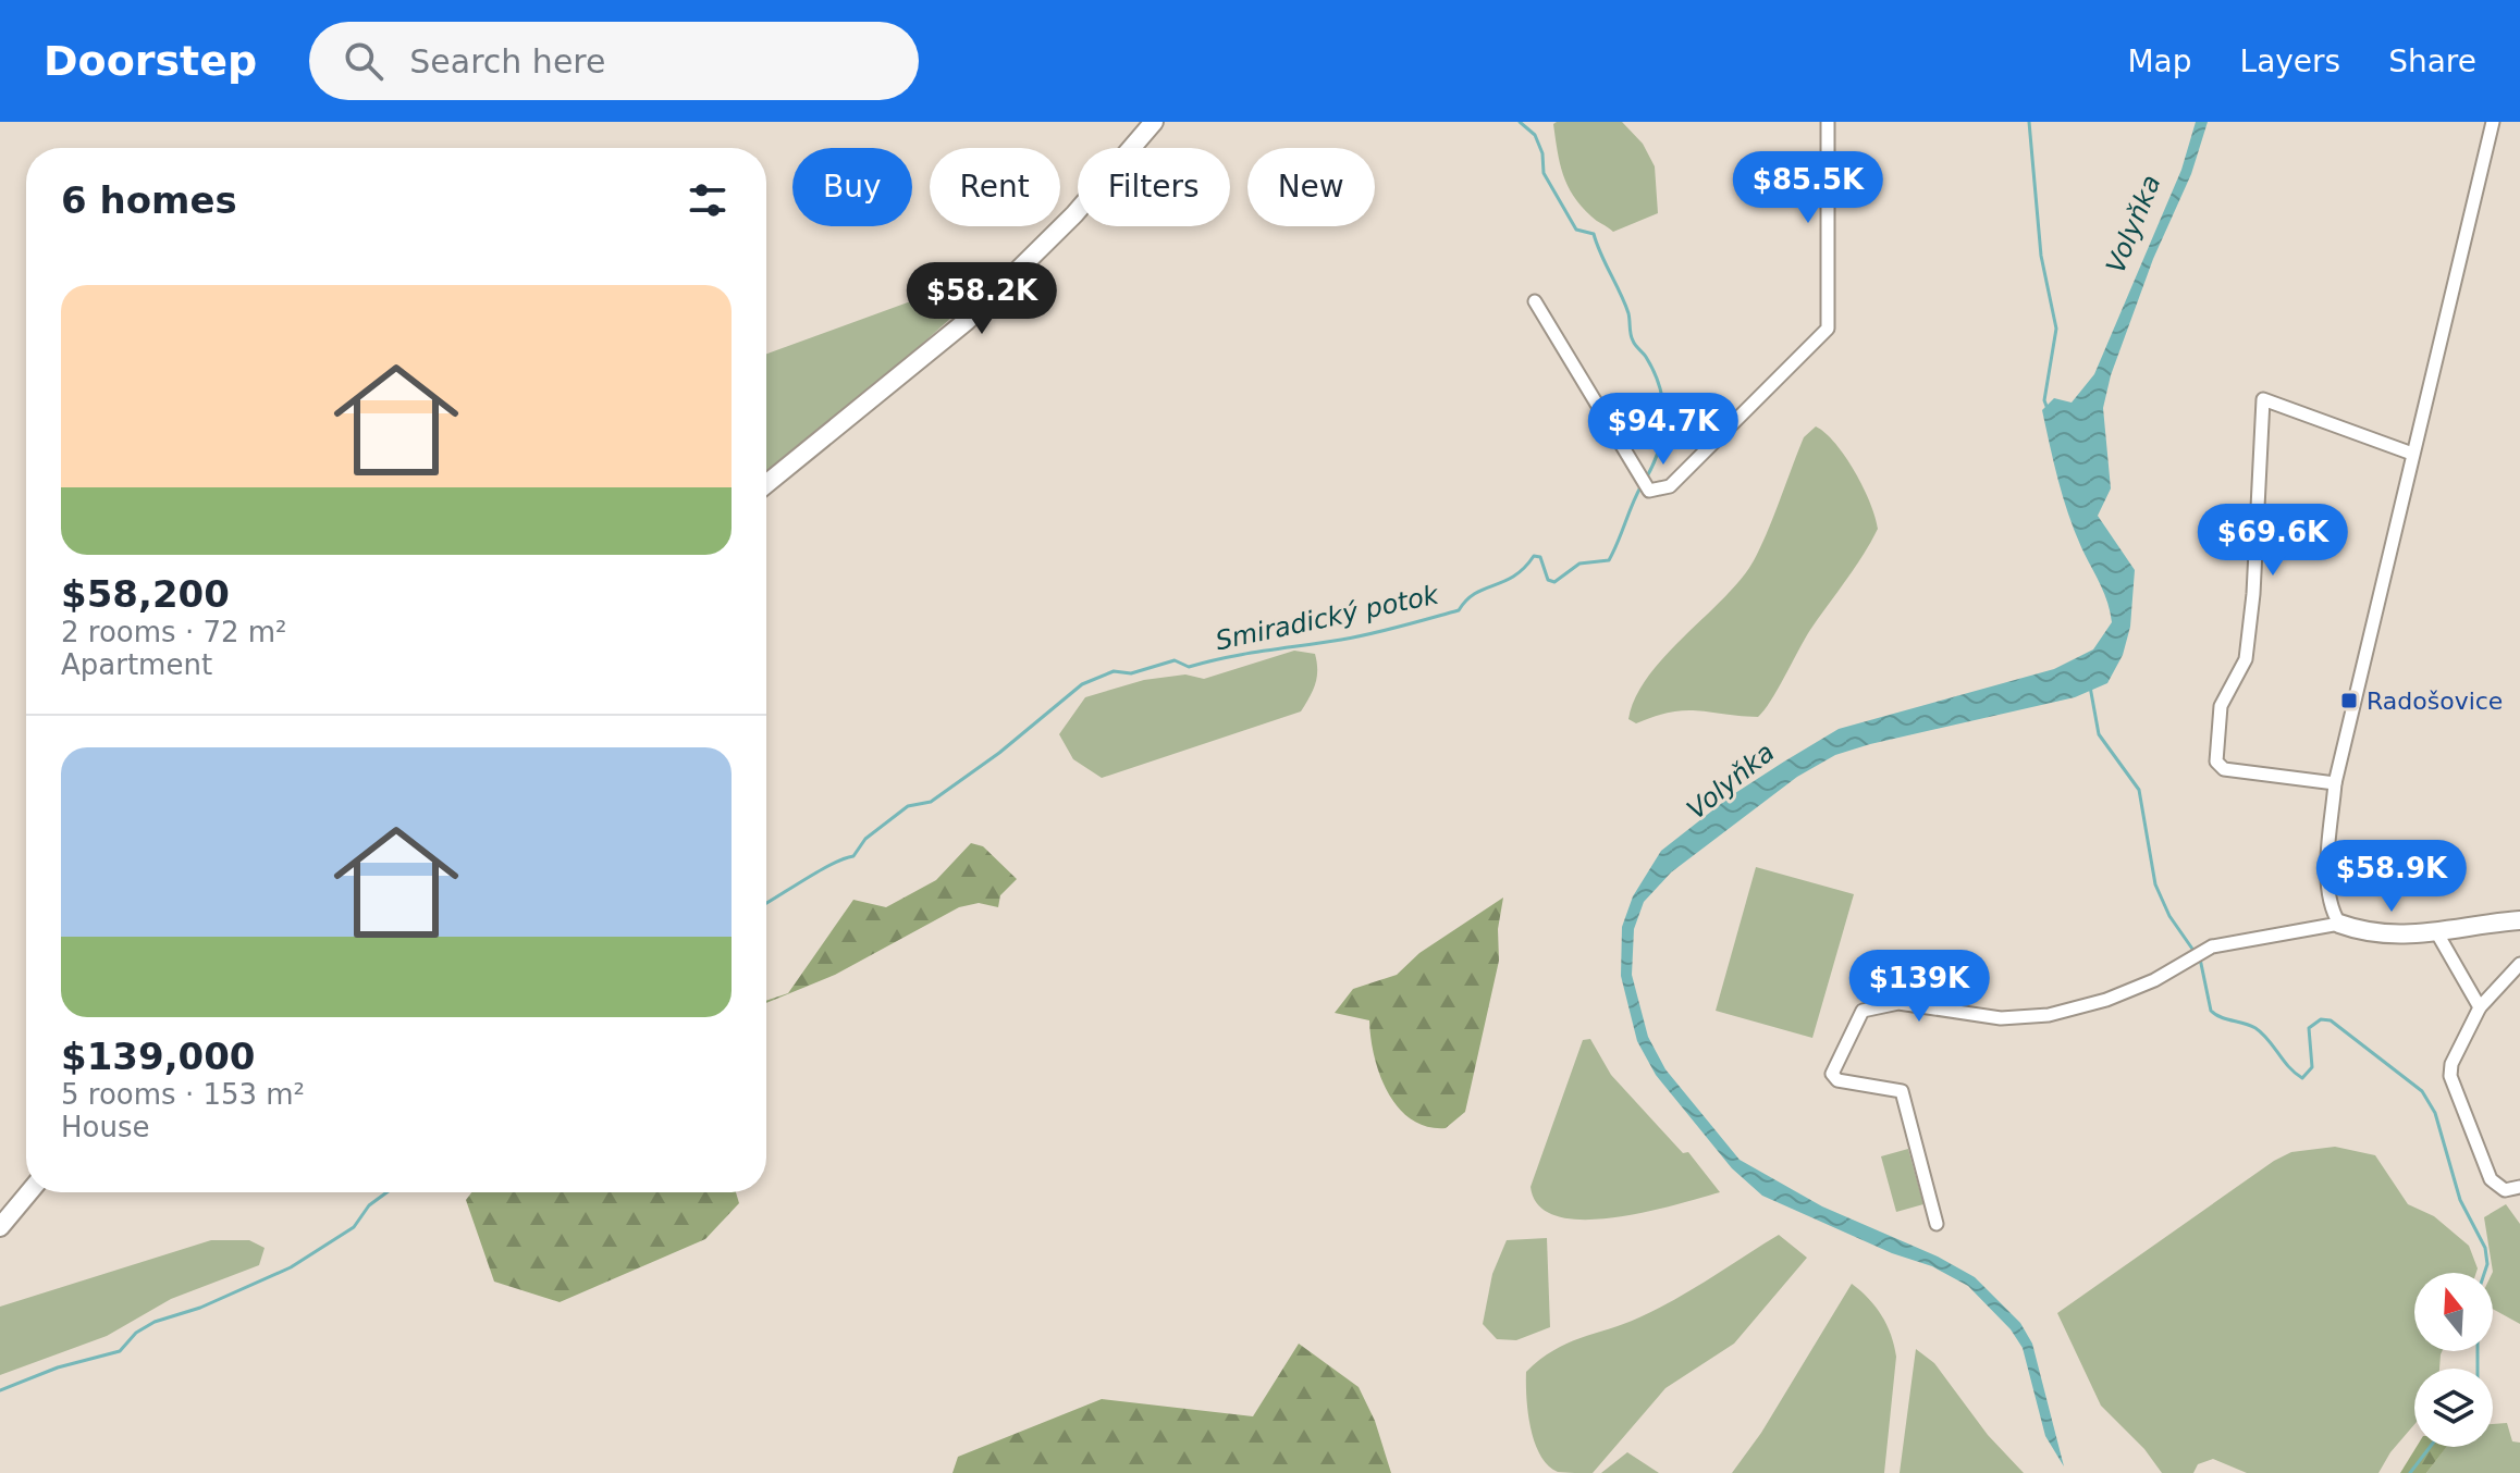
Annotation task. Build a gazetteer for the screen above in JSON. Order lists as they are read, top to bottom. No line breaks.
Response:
{"water":["Volyňka","Smiradický potok"],"places":{"transit":["Radošovice"]},"north":"top","page":{"header":"Doorstep","search":"Search here","nav":["Map","Layers","Share"],"chip":["Buy","Rent","Filters","New"],"heading":"6 homes","price":["$85.5K","$58.2K","$94.7K","$69.6K","$58.9K","$139K"],"list":[{"name":"$58,200","note":"2 rooms · 72 m² · Apartment"},{"name":"$139,000","note":"5 rooms · 153 m² · House"}]}}
